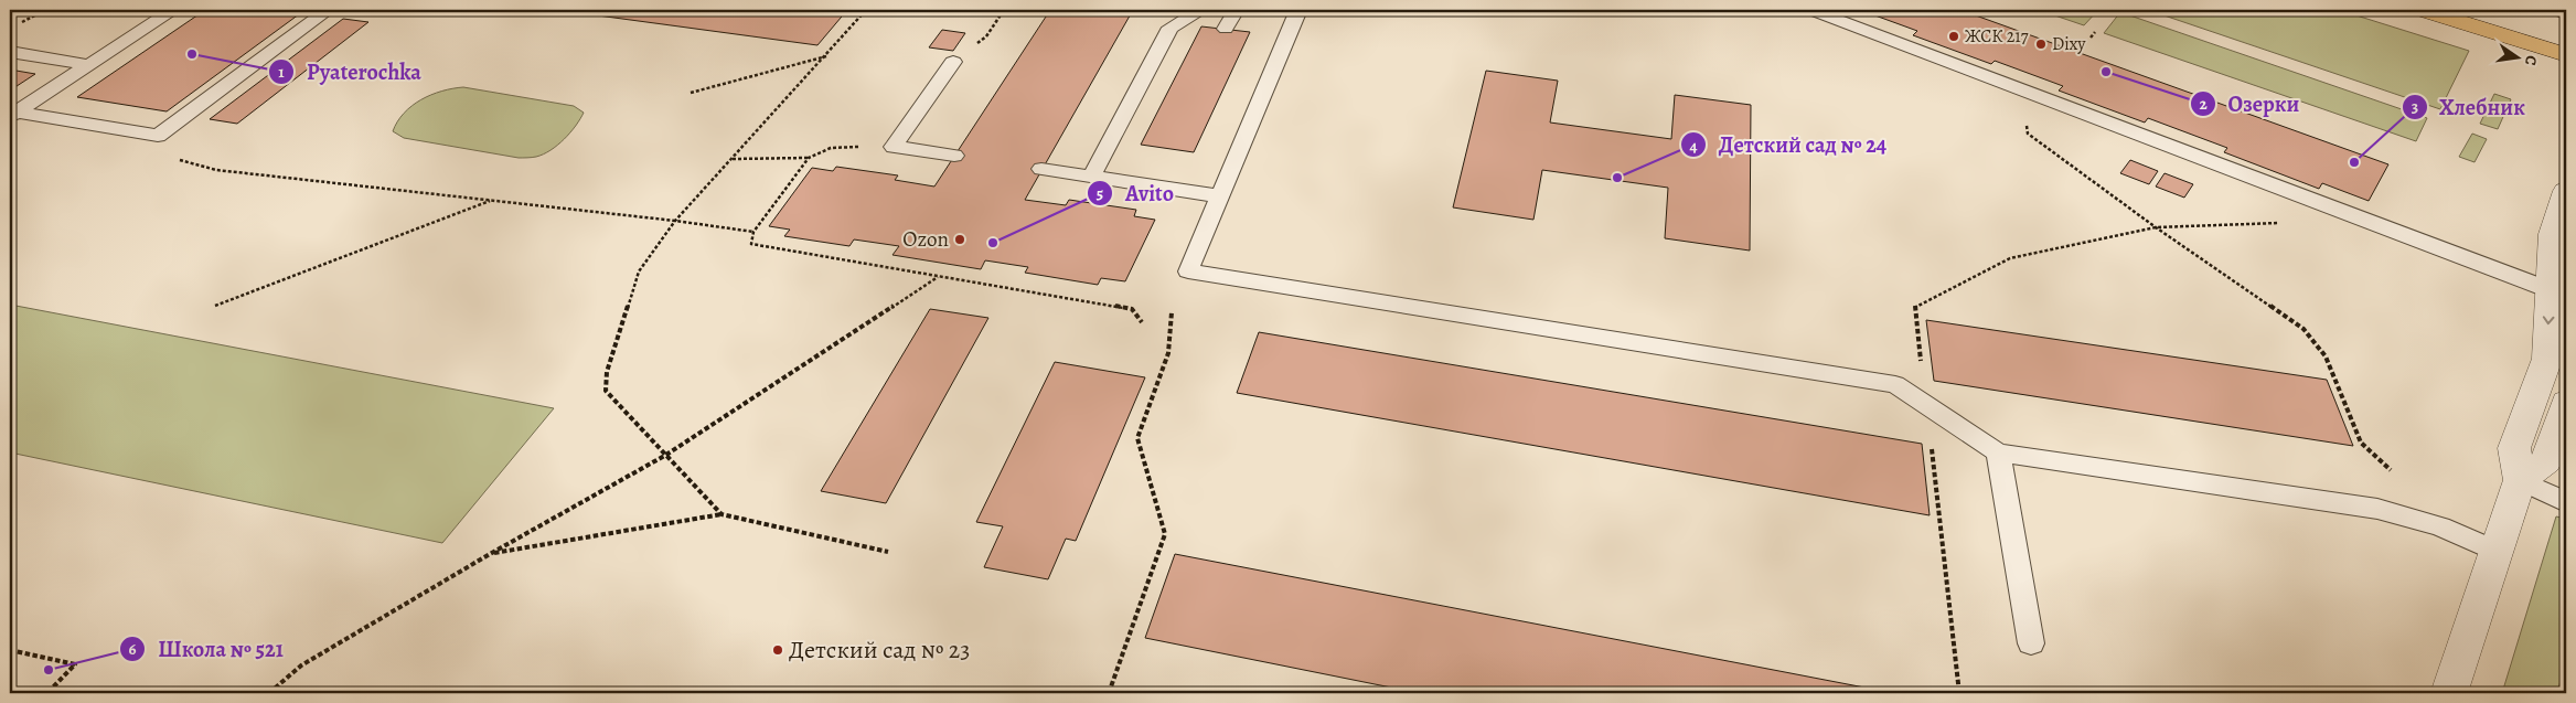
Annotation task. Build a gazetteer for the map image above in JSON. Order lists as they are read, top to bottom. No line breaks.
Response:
{"places":["ЖСК 217","Dixy","Pyaterochka","Озерки","Хлебник","Детский сад № 24","Ozon","Avito","Детский сад № 23","Школа № 521"],"north":"right"}
